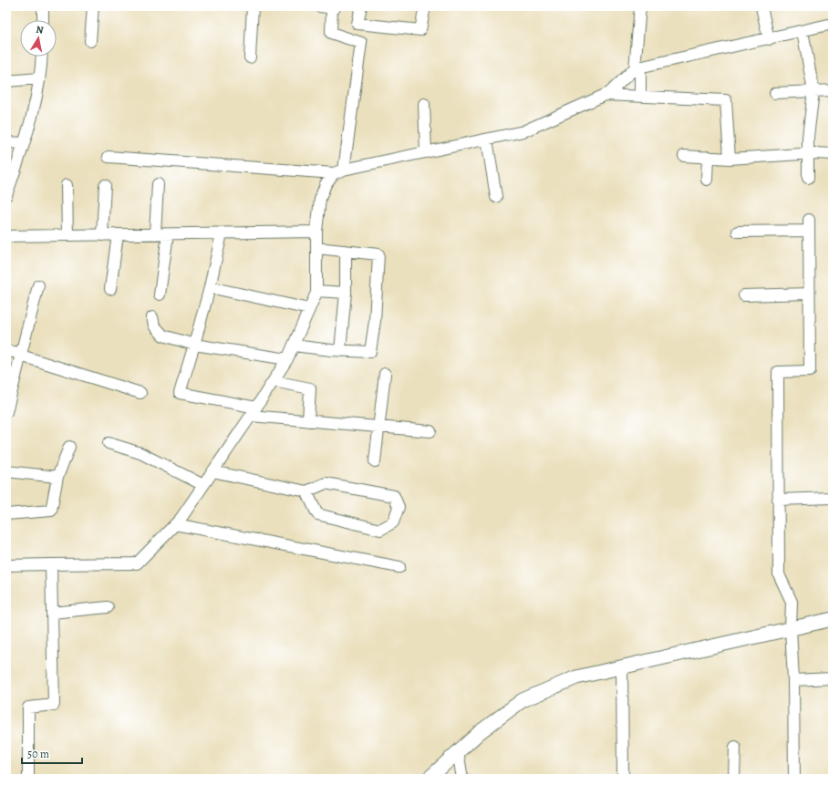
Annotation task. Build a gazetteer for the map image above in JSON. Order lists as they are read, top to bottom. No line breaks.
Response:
{"scale_bar":"50 m","north":"top"}
